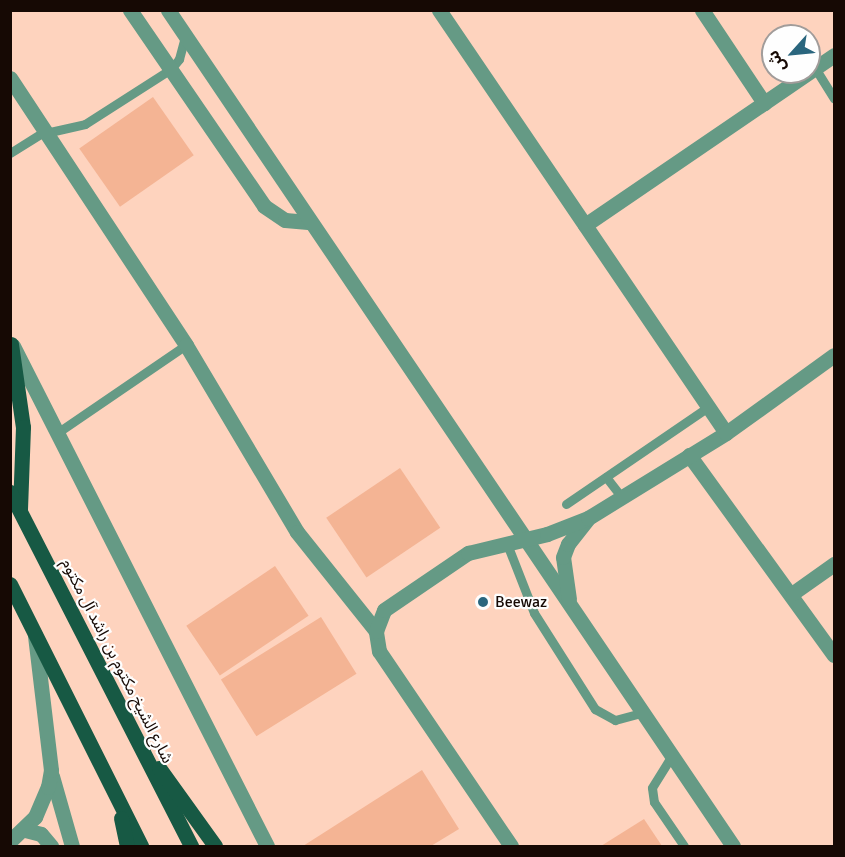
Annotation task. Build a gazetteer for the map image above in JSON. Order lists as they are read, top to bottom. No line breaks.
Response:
{"streets":{"main road":["شارع الشيخ مكتوم بن راشد آل مكتوم"]},"places":["Beewaz"],"north":"bottom left"}
